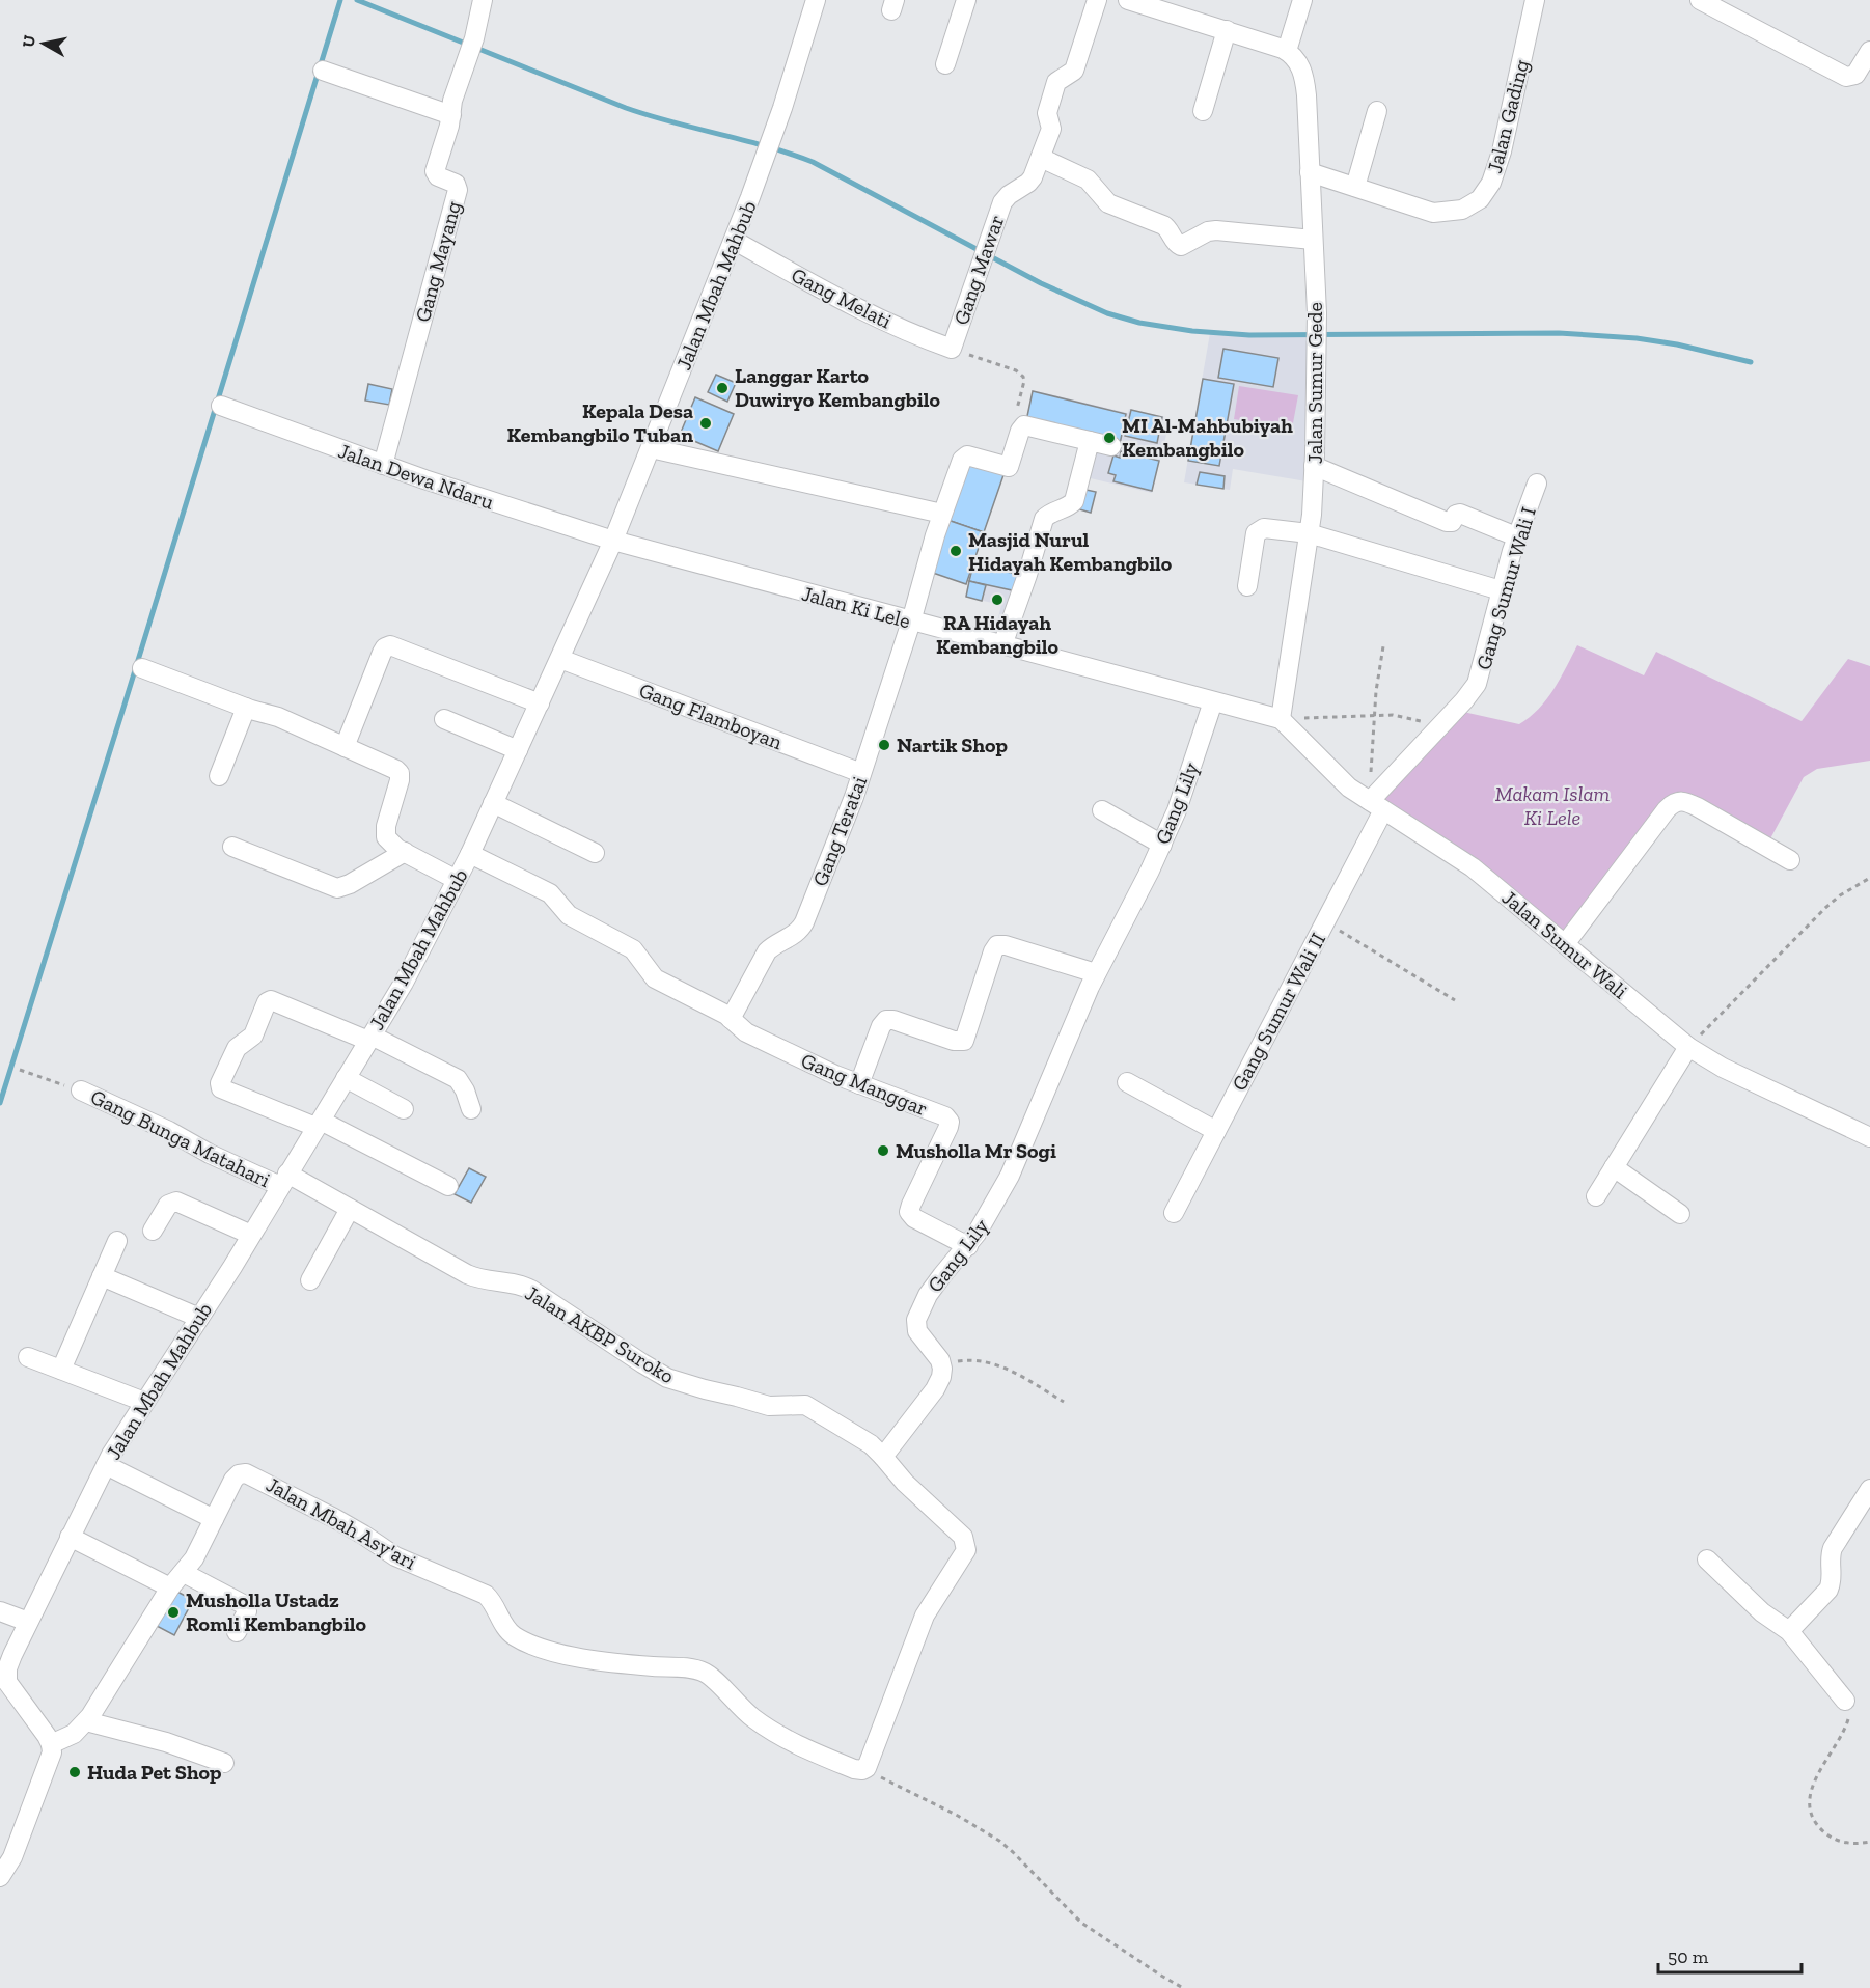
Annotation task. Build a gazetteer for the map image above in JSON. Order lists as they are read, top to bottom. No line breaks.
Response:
{"streets":{"street":["Jalan Gading","Gang Mayang","Gang Mawar","Jalan Mbah Mahbub","Gang Melati","Jalan Sumur Gede","Jalan Dewa Ndaru","Gang Sumur Wali I","Jalan Ki Lele","Gang Flamboyan","Gang Lily","Gang Teratai","Jalan Sumur Wali","Gang Sumur Wali II","Gang Manggar","Gang Bunga Matahari","Jalan AKBP Suroko","Jalan Mbah Asy'ari"]},"crossings":[["Jalan Gading","Jalan Sumur Gede"],["Gang Mayang","Jalan Dewa Ndaru"],["Gang Mawar","Gang Melati"],["Jalan Mbah Mahbub","Gang Melati"],["Jalan Mbah Mahbub","Jalan Dewa Ndaru"],["Jalan Mbah Mahbub","Jalan Ki Lele"],["Jalan Mbah Mahbub","Gang Flamboyan"],["Jalan Mbah Mahbub","Gang Manggar"],["Jalan Mbah Mahbub","Gang Bunga Matahari"],["Jalan Mbah Mahbub","Jalan AKBP Suroko"],["Jalan Mbah Mahbub","Jalan Mbah Asy'ari"],["Jalan Sumur Gede","Jalan Ki Lele"],["Jalan Sumur Gede","Jalan Sumur Wali"],["Jalan Dewa Ndaru","Jalan Ki Lele"],["Gang Sumur Wali I","Jalan Sumur Wali"],["Gang Sumur Wali I","Gang Sumur Wali II"],["Jalan Ki Lele","Gang Lily"],["Jalan Ki Lele","Gang Teratai"],["Jalan Ki Lele","Jalan Sumur Wali"],["Gang Flamboyan","Gang Teratai"],["Gang Lily","Gang Manggar"],["Gang Teratai","Gang Manggar"],["Jalan Sumur Wali","Gang Sumur Wali II"],["Gang Bunga Matahari","Jalan AKBP Suroko"]],"parks":["Makam Islam Ki Lele"],"places":["Langgar Karto Duwiryo Kembangbilo","Kepala Desa Kembangbilo Tuban","MI Al-Mahbubiyah Kembangbilo","Masjid Nurul Hidayah Kembangbilo","RA Hidayah Kembangbilo","Nartik Shop","Musholla Mr Sogi","Musholla Ustadz Romli Kembangbilo","Huda Pet Shop"],"scale_bar":"50 m","north":"left"}
